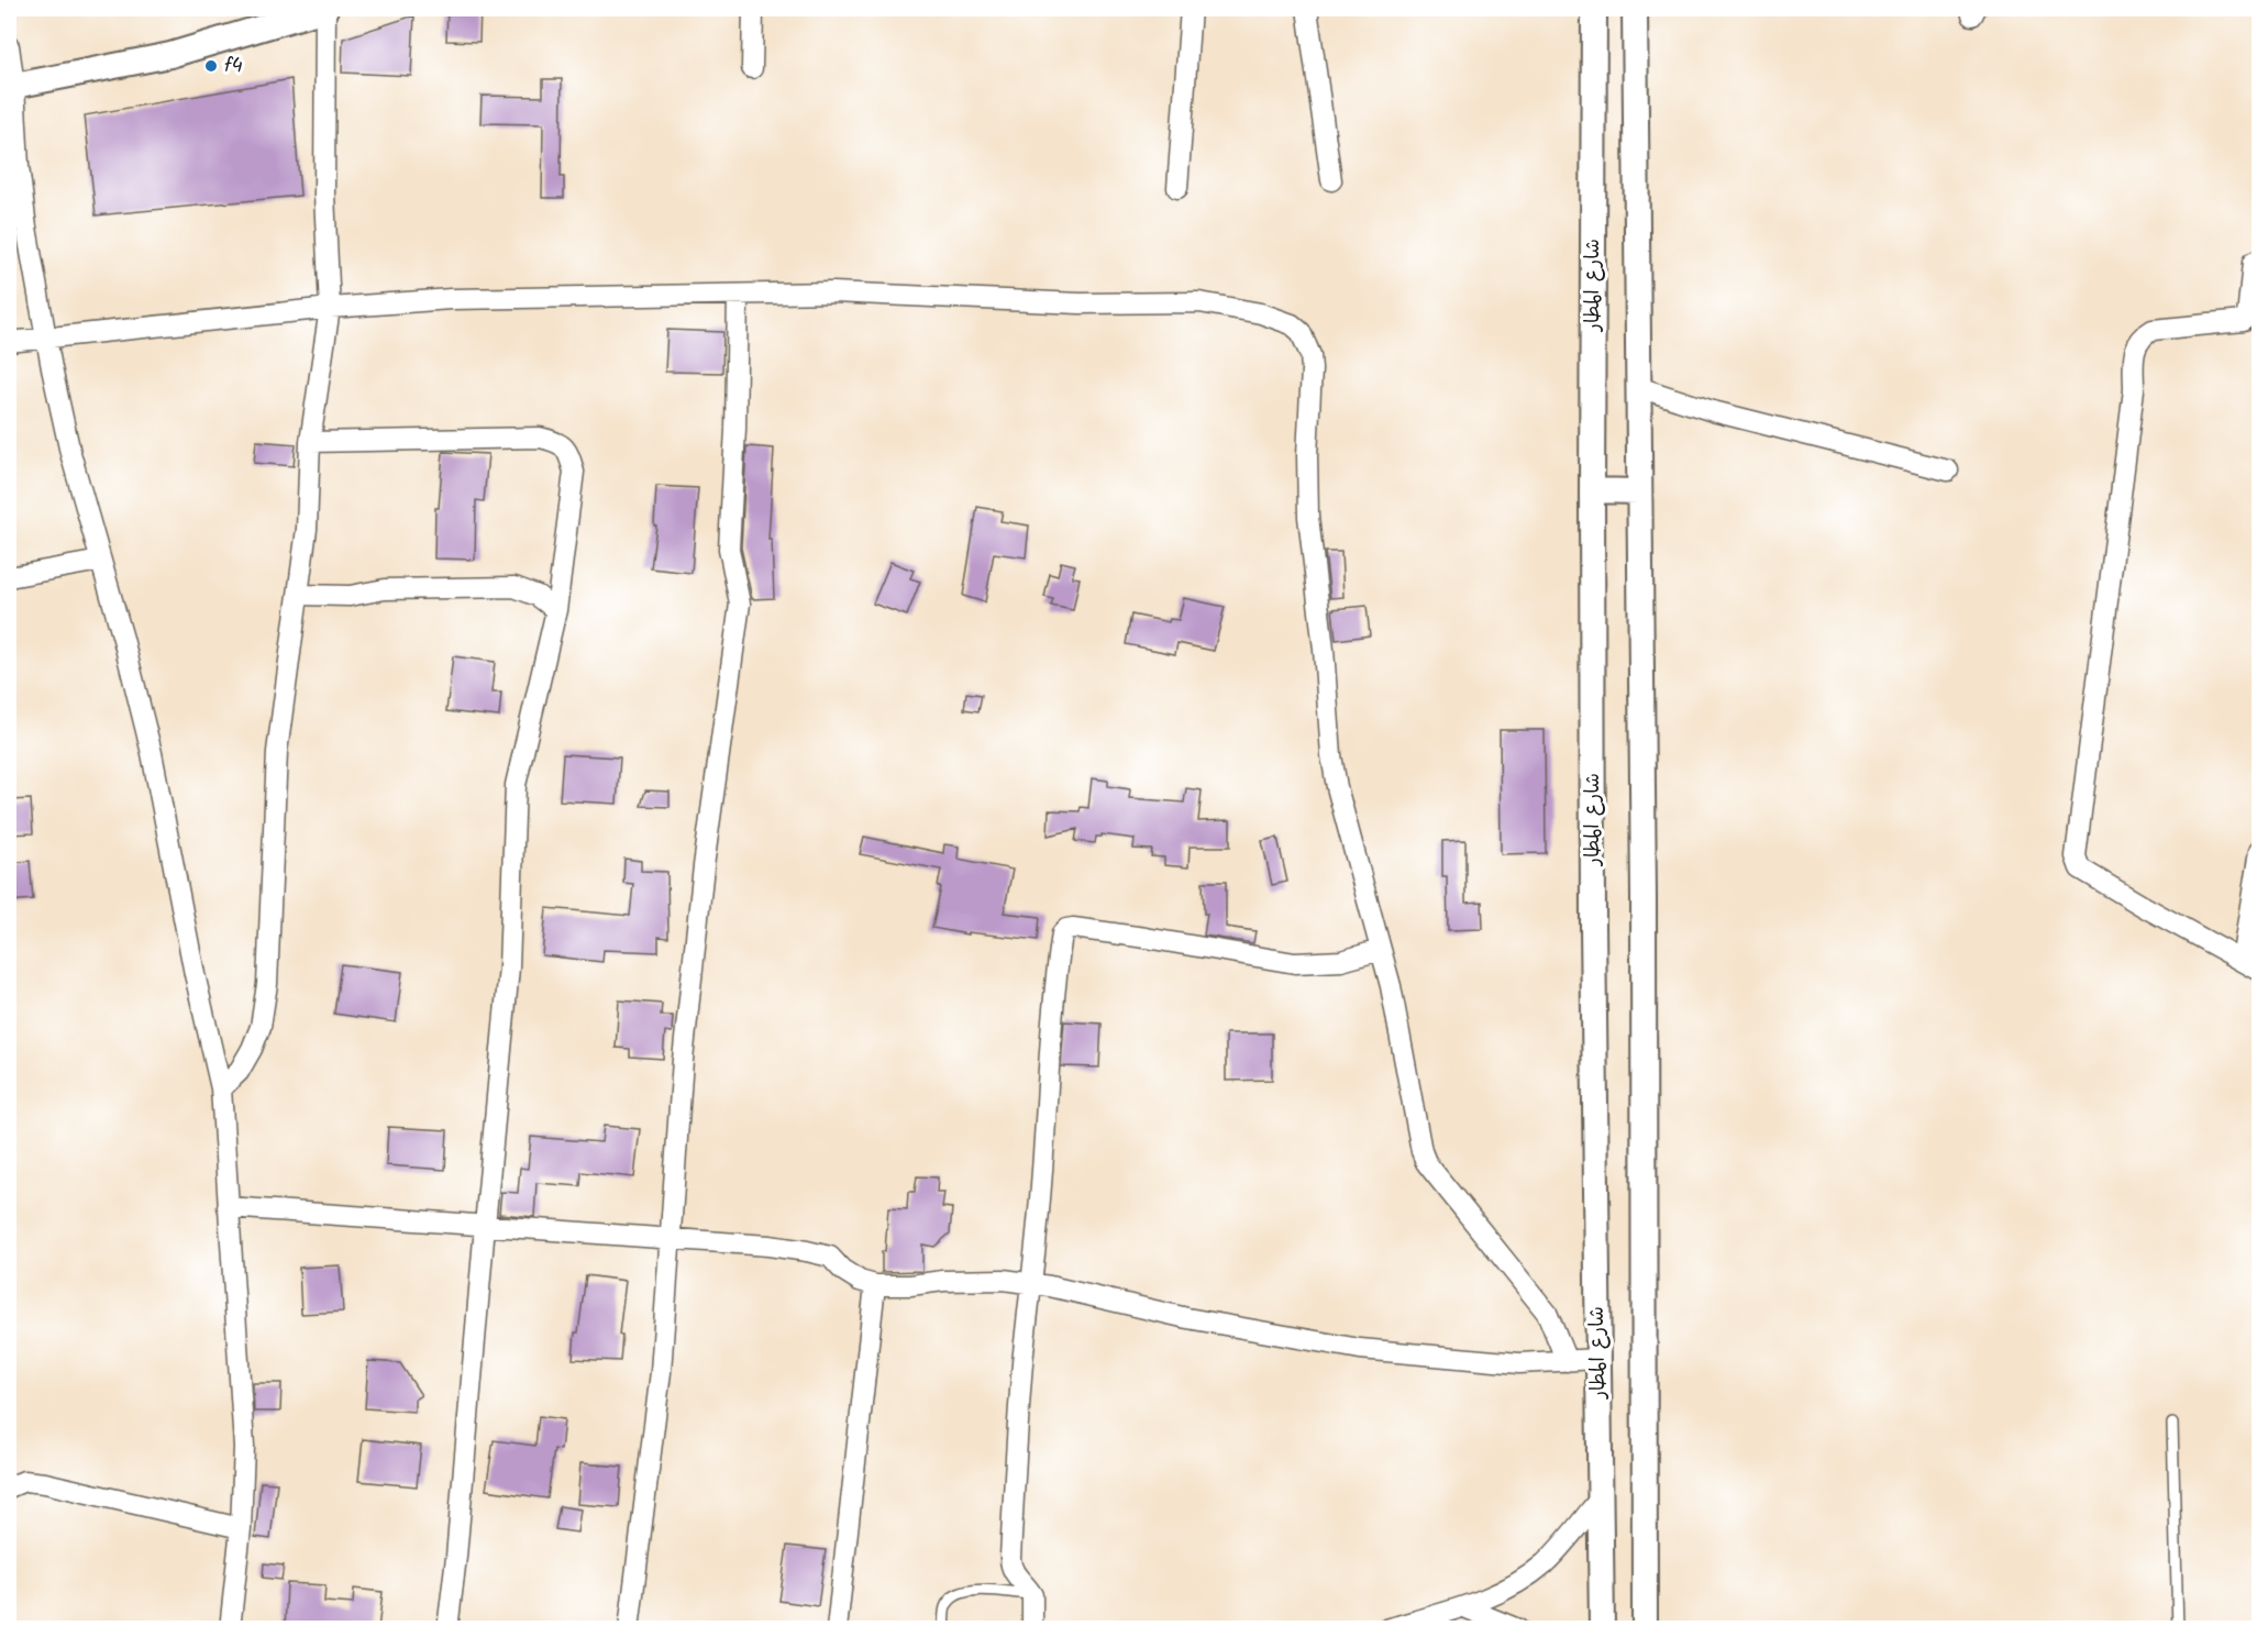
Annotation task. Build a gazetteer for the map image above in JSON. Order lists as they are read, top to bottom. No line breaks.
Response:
{"streets":{"street":["شارع المطار"]},"places":["f4"]}
